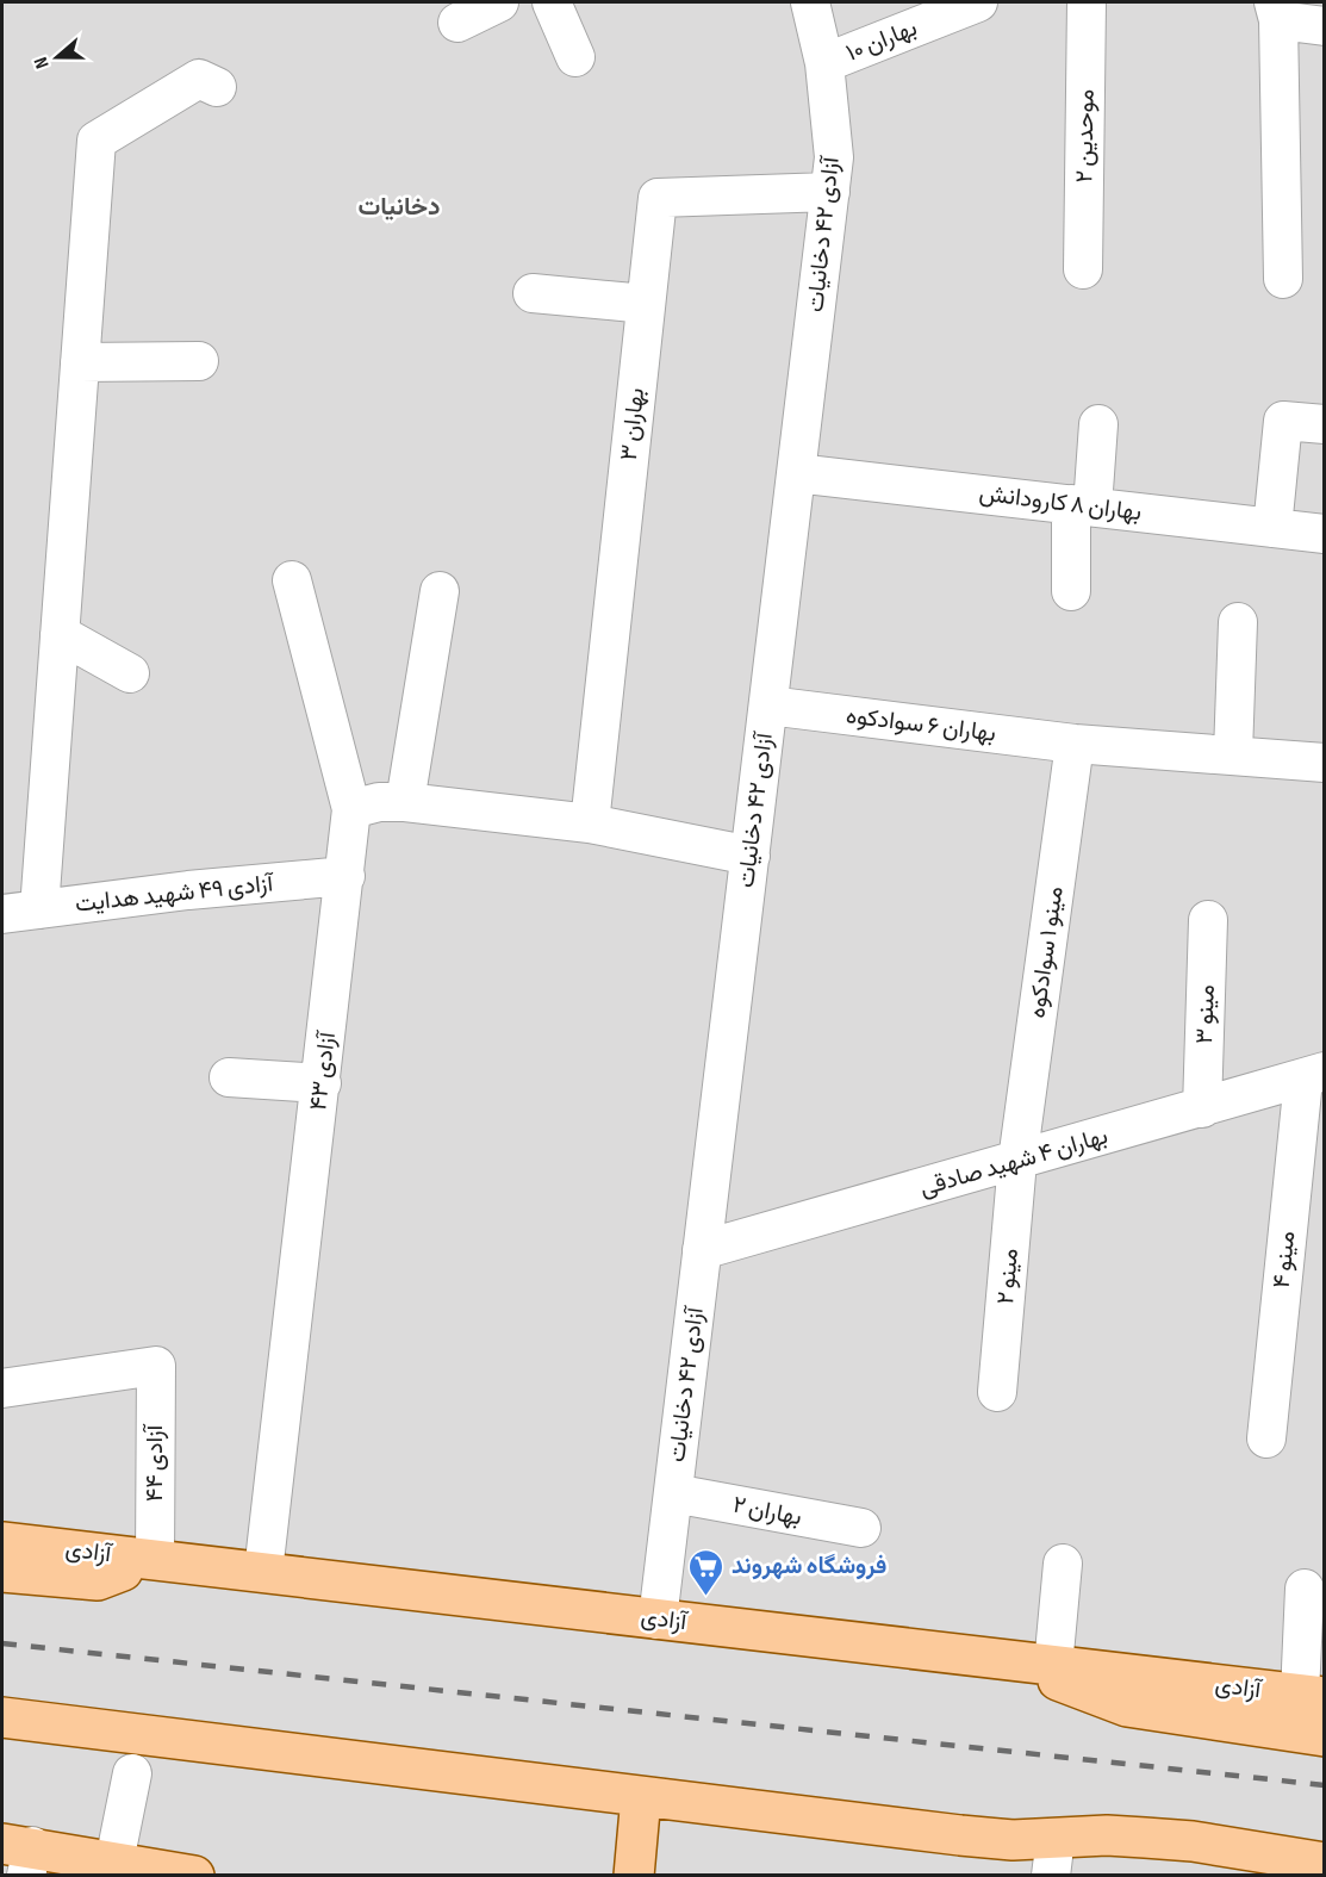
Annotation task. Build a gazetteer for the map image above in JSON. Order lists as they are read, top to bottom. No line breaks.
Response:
{"streets":{"main road":["آزادی"],"street":["بهاران ۱۰","موحدین ۲","آزادی ۴۲ دخانیات","بهاران ۳","بهاران ۸ کارودانش","بهاران ۶ سوادکوه","آزادی ۴۹ شهید هدایت","مینو ۱ سوادکوه","مینو ۳","آزادی ۴۳","بهاران ۴ شهید صادقی","مینو ۴","مینو ۲","آزادی ۴۴","بهاران ۲"]},"crossings":[["بهاران ۱۰","آزادی ۴۲ دخانیات"],["آزادی ۴۲ دخانیات","بهاران ۳"],["آزادی ۴۲ دخانیات","بهاران ۸ کارودانش"],["آزادی ۴۲ دخانیات","بهاران ۶ سوادکوه"],["آزادی ۴۲ دخانیات","بهاران ۴ شهید صادقی"],["آزادی ۴۲ دخانیات","بهاران ۲"],["آزادی ۴۲ دخانیات","آزادی"],["بهاران ۶ سوادکوه","مینو ۱ سوادکوه"],["آزادی ۴۹ شهید هدایت","آزادی ۴۳"],["مینو ۱ سوادکوه","بهاران ۴ شهید صادقی"],["مینو ۱ سوادکوه","مینو ۲"],["مینو ۳","بهاران ۴ شهید صادقی"],["آزادی ۴۳","آزادی"],["بهاران ۴ شهید صادقی","مینو ۴"],["بهاران ۴ شهید صادقی","مینو ۲"],["آزادی ۴۴","آزادی"]],"districts":["دخانیات"],"places":{"supermarket":["فروشگاه شهروند"]},"north":"left"}
